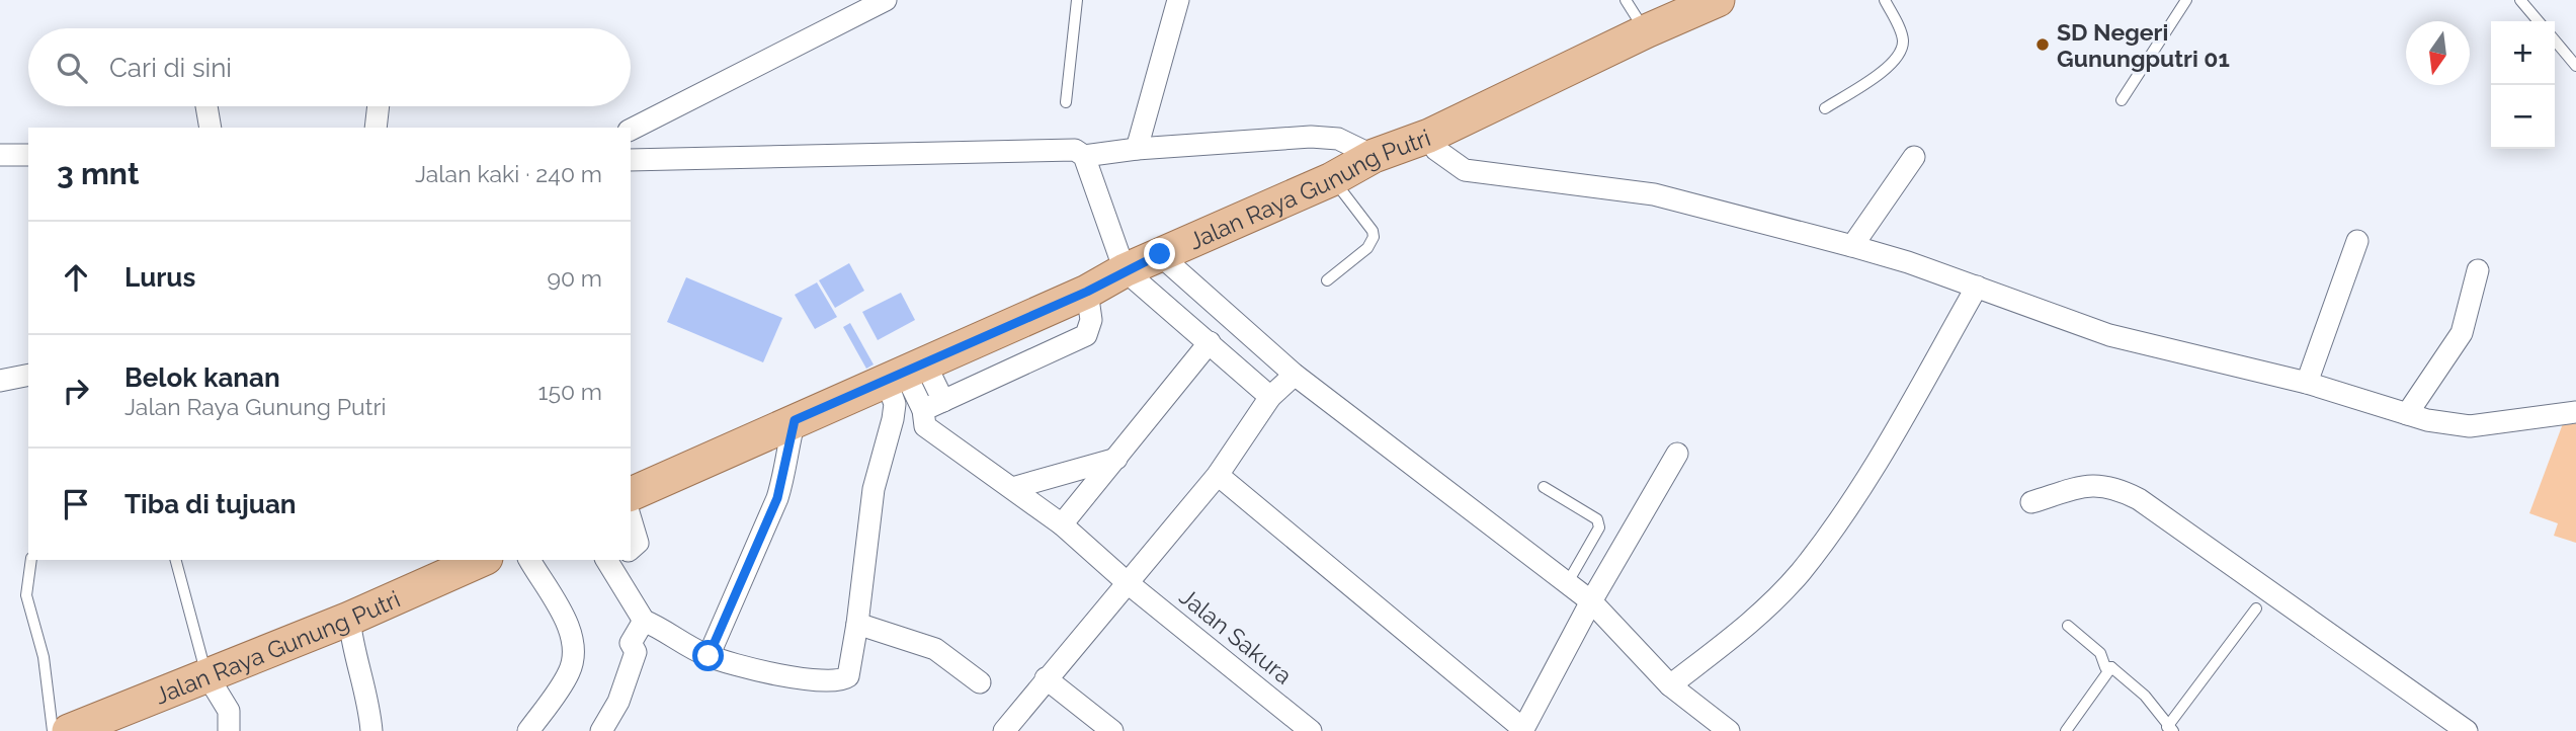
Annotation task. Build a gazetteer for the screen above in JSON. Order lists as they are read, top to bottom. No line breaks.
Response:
{"streets":{"main road":["Jalan Raya Gunung Putri"],"street":["Jalan Sakura"]},"crossings":[["Jalan Raya Gunung Putri","Jalan Sakura"]],"places":["SD Negeri Gunungputri 01"],"north":"bottom","page":{"map_buttons":["+","−"],"search":"Cari di sini","heading":["3 mnt","Jalan kaki · 240 m"],"list":[["Lurus","90 m"],["Belok kanan","Jalan Raya Gunung Putri","150 m"],"Tiba di tujuan"]}}
